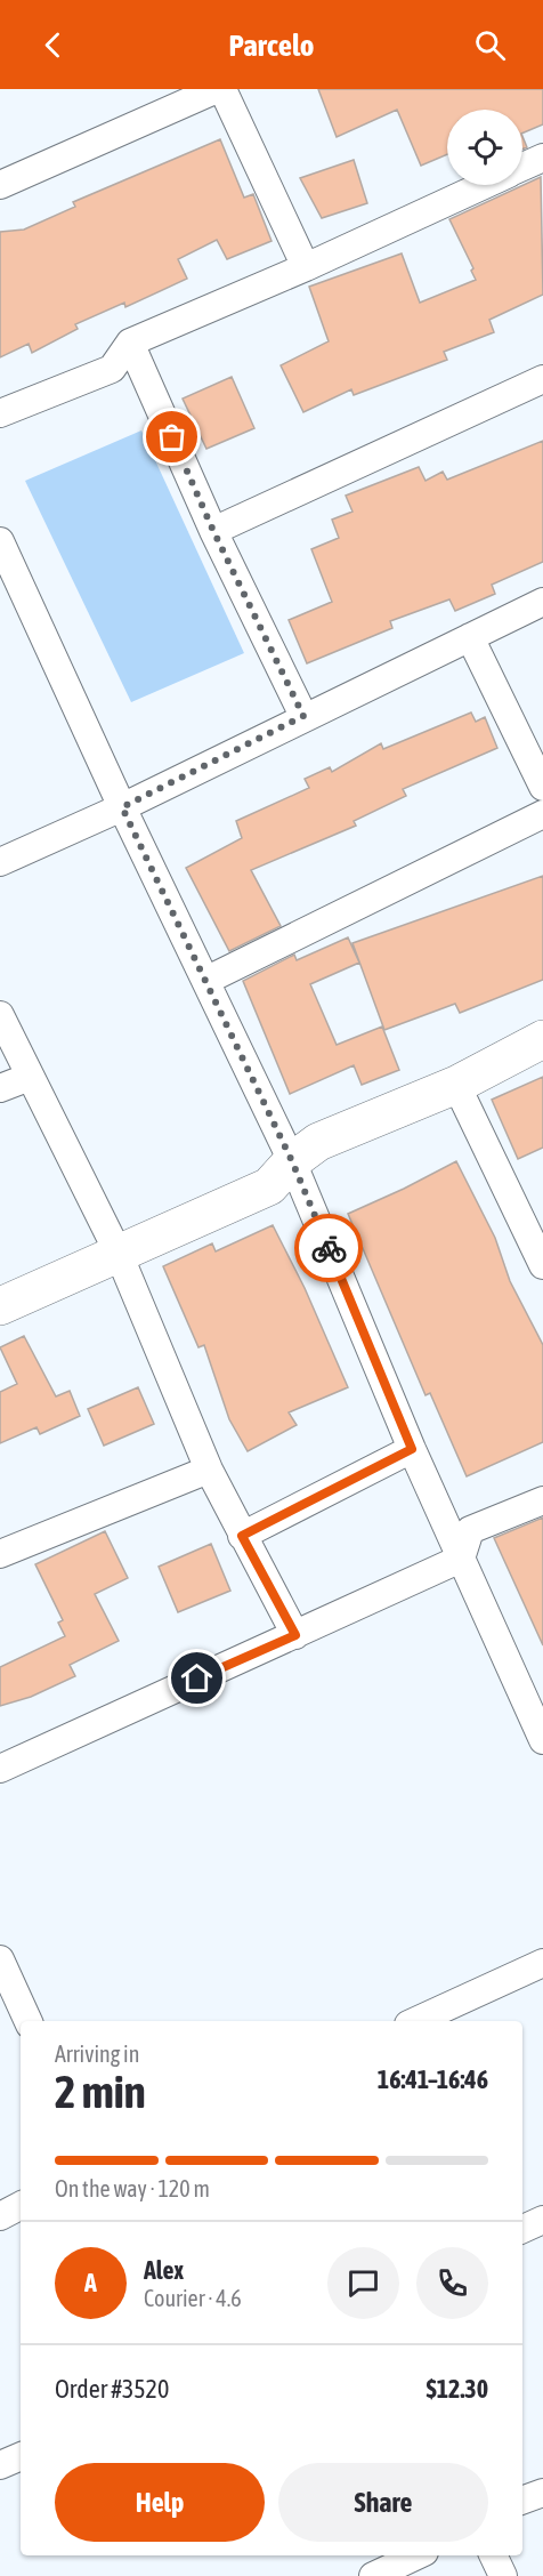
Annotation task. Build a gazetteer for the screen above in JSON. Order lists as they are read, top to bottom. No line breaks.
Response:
{"page":{"header":"Parcelo","heading":["2 min","Arriving in","16:41–16:46"],"panel":["Alex","Courier · 4.6","Order #3520","$12.30"],"bar":"On the way · 120 m","round":"A","buttons":["Help","Share"]}}
